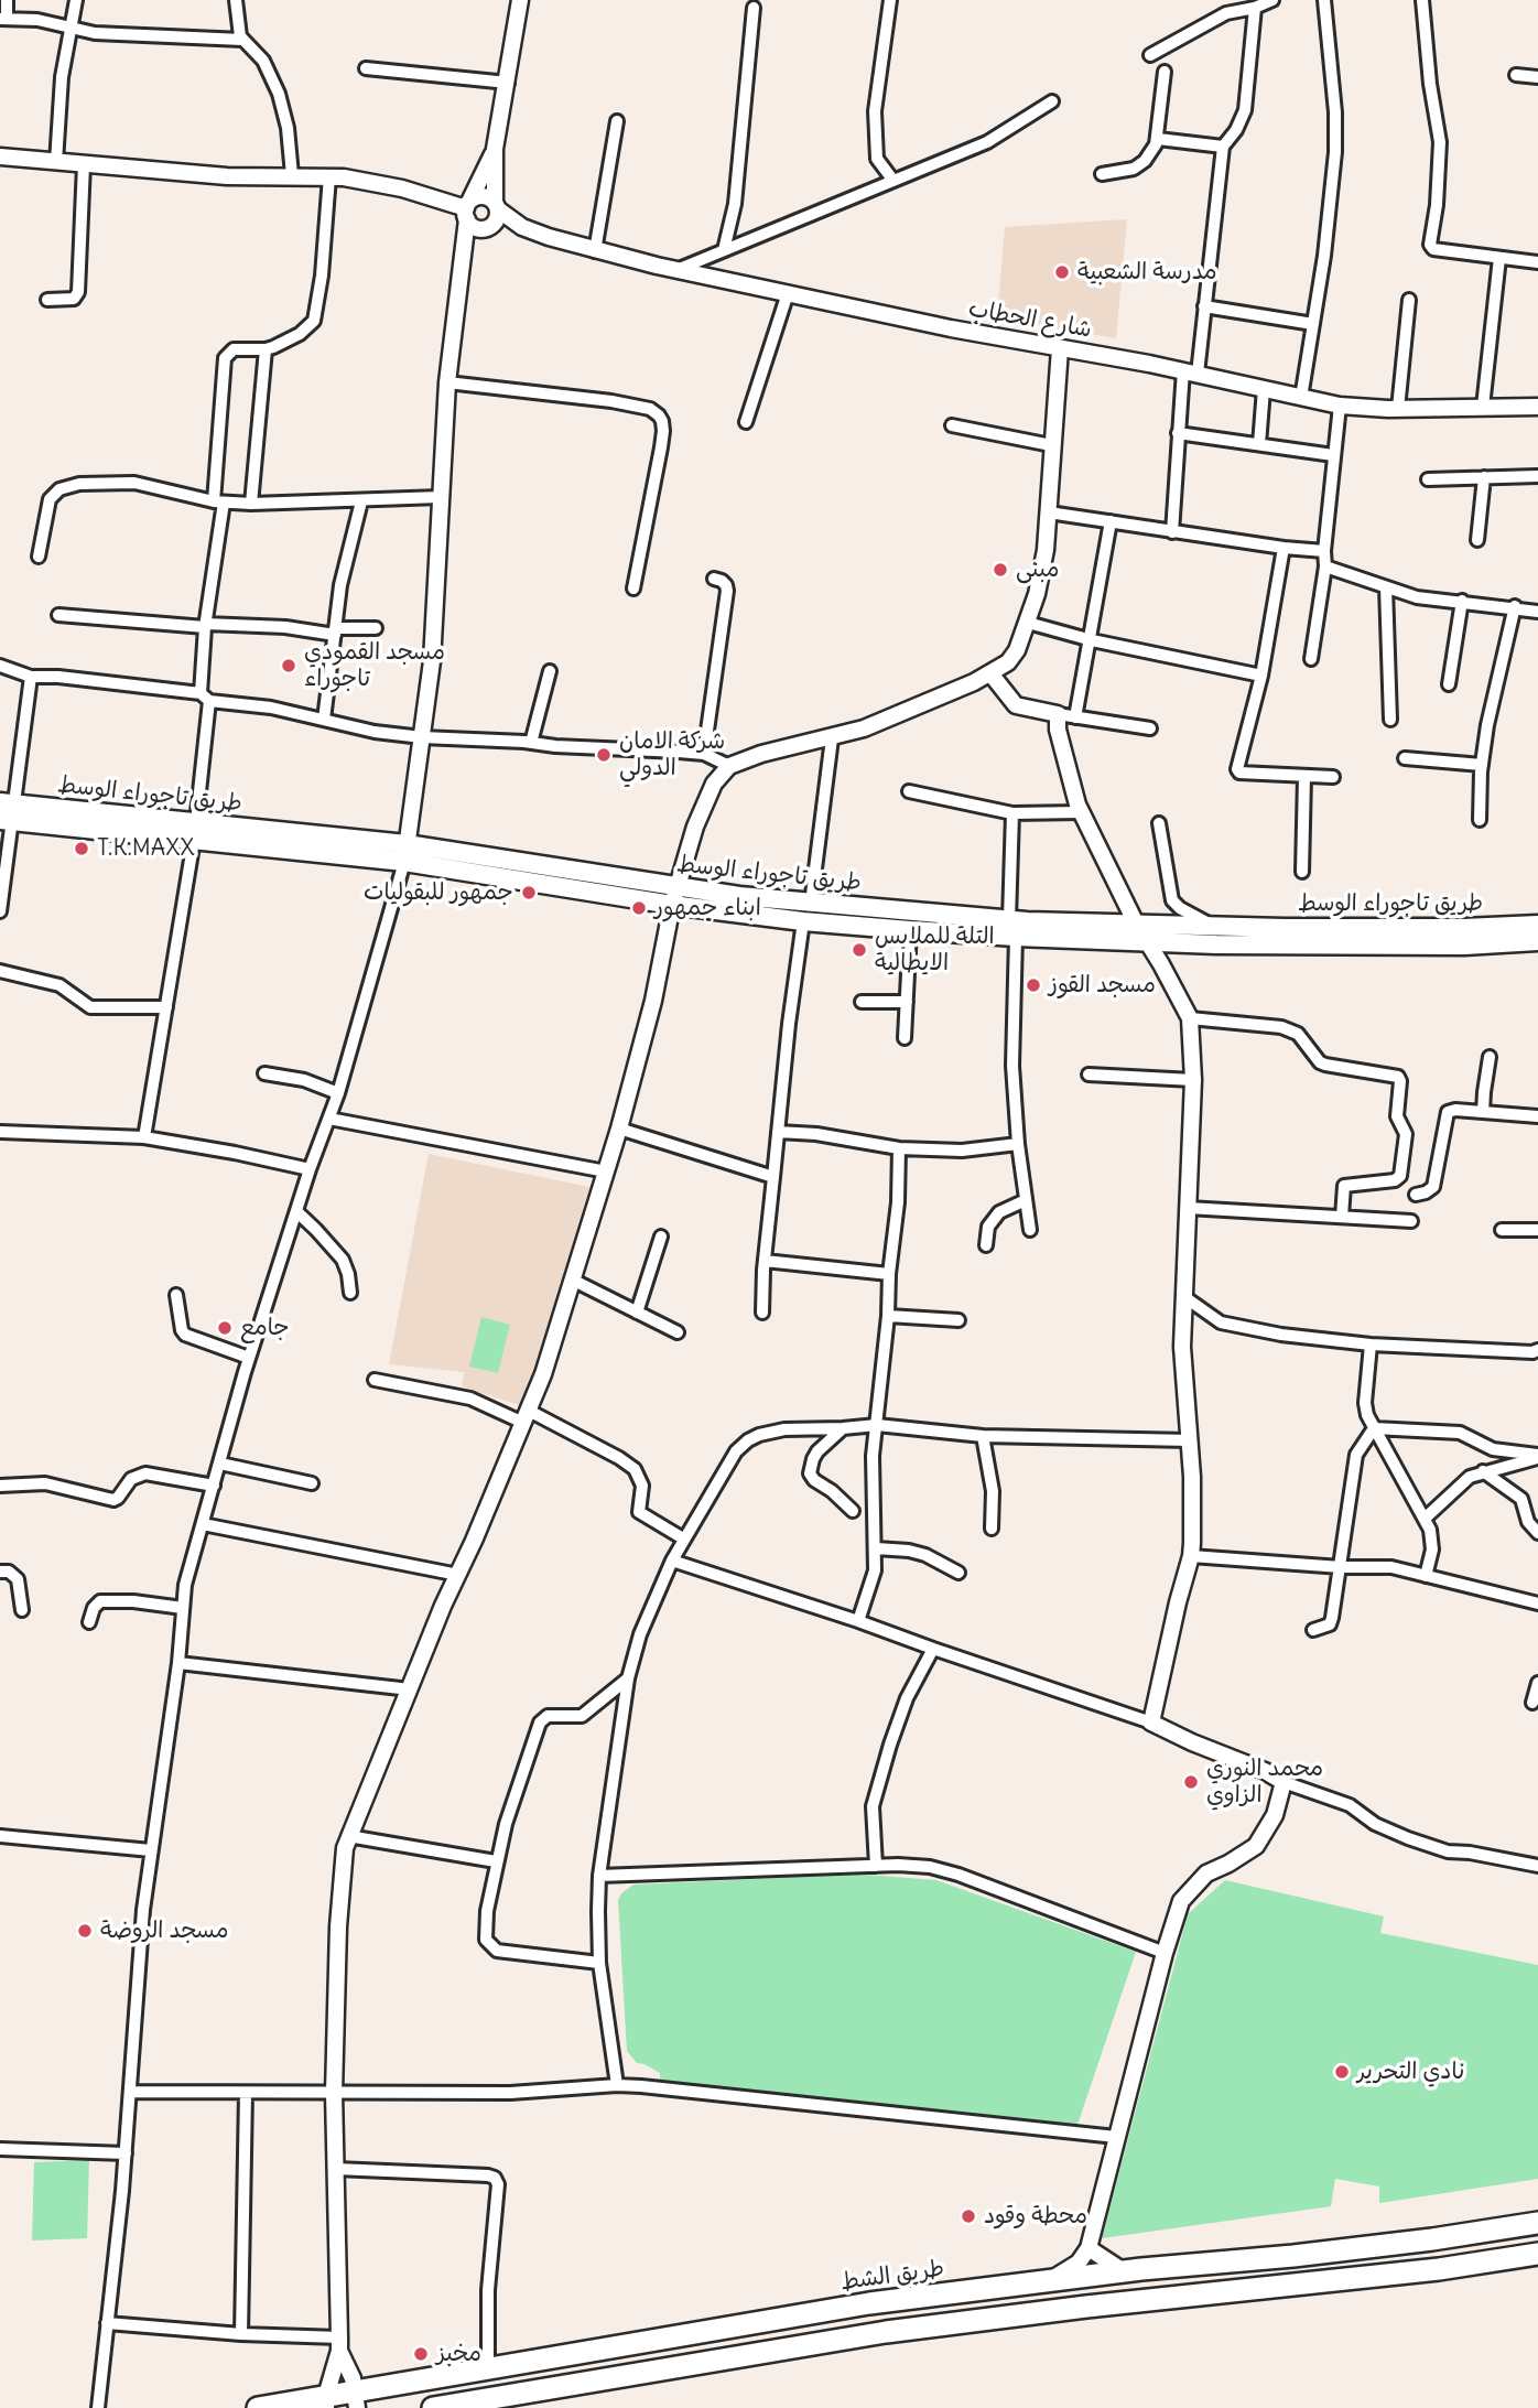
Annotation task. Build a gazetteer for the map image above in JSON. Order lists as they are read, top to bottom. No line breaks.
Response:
{"streets":{"highway":["طريق الشط"],"main road":["طريق تاجوراء الوسط"],"street":["شارع الحطاب"]},"places":["مدرسة الشعبية","مبنى","مسجد القمودي تاجوراء","شركة الامان الدولي","T.K.MAXX","جمهور للبقوليات","ابناء جمهور","التلة للملابس الايطالية","مسجد القوز","جامع","محمد النوري الزاوي","مسجد الروضة","نادي التحرير","محطة وقود","مخبز"]}
